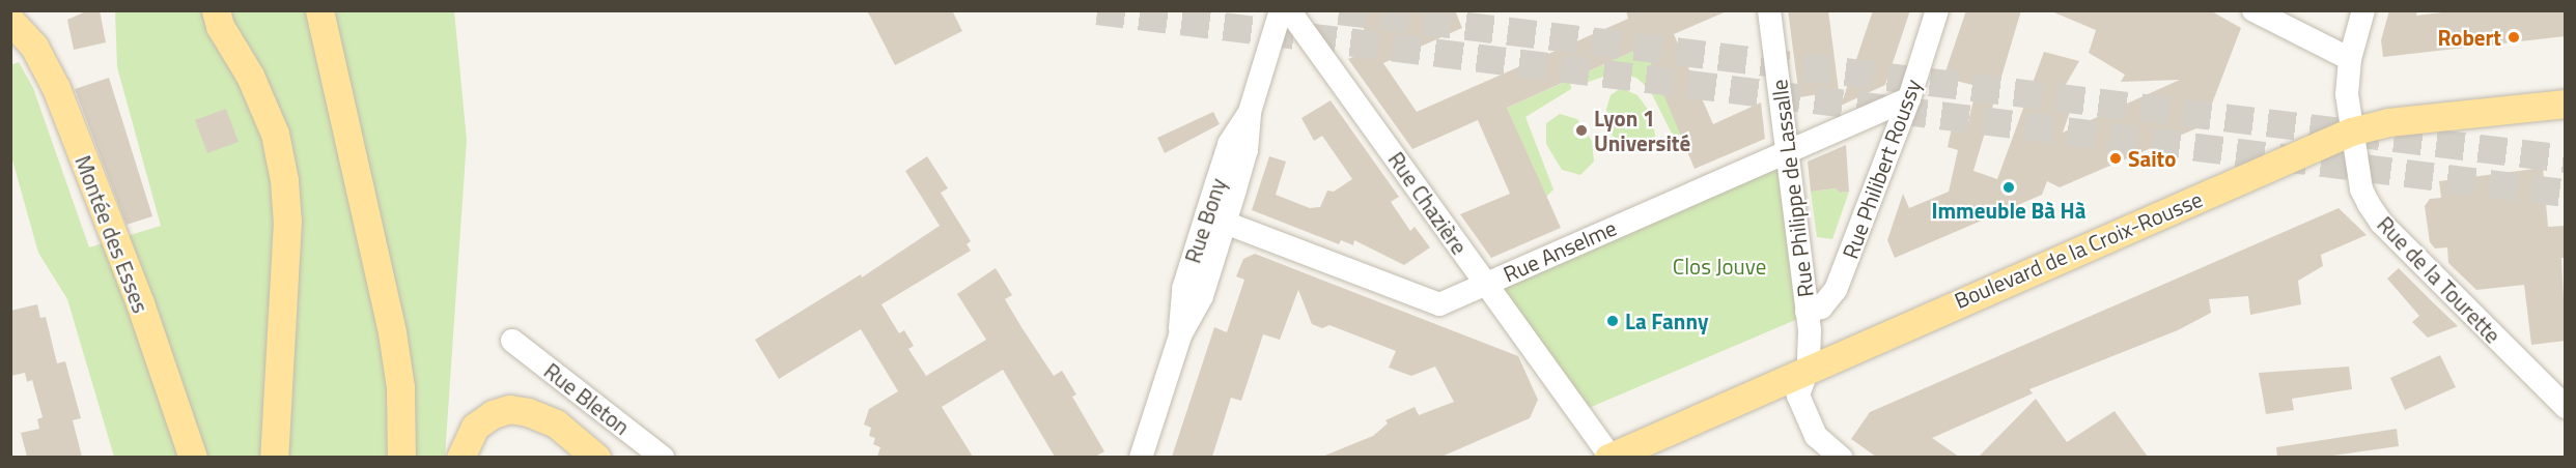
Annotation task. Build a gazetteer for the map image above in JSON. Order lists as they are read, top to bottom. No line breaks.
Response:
{"streets":{"main road":["Montée des Esses","Boulevard de la Croix-Rousse"],"street":["Rue Philibert Roussy","Rue Philippe de Lassalle","Rue Chazière","Rue Bony","Rue Anselme","Rue de la Tourette","Rue Bleton"]},"crossings":[["Rue Philibert Roussy","Rue Philippe de Lassalle"],["Rue Philibert Roussy","Rue Anselme"],["Rue Philippe de Lassalle","Boulevard de la Croix-Rousse"],["Rue Philippe de Lassalle","Rue Anselme"],["Rue Chazière","Boulevard de la Croix-Rousse"],["Rue Chazière","Rue Anselme"],["Rue Bony","Rue Anselme"],["Boulevard de la Croix-Rousse","Rue de la Tourette"]],"parks":["Clos Jouve"],"places":["Robert","Lyon 1 Université","Saito","Immeuble Bà Hà","La Fanny"]}
